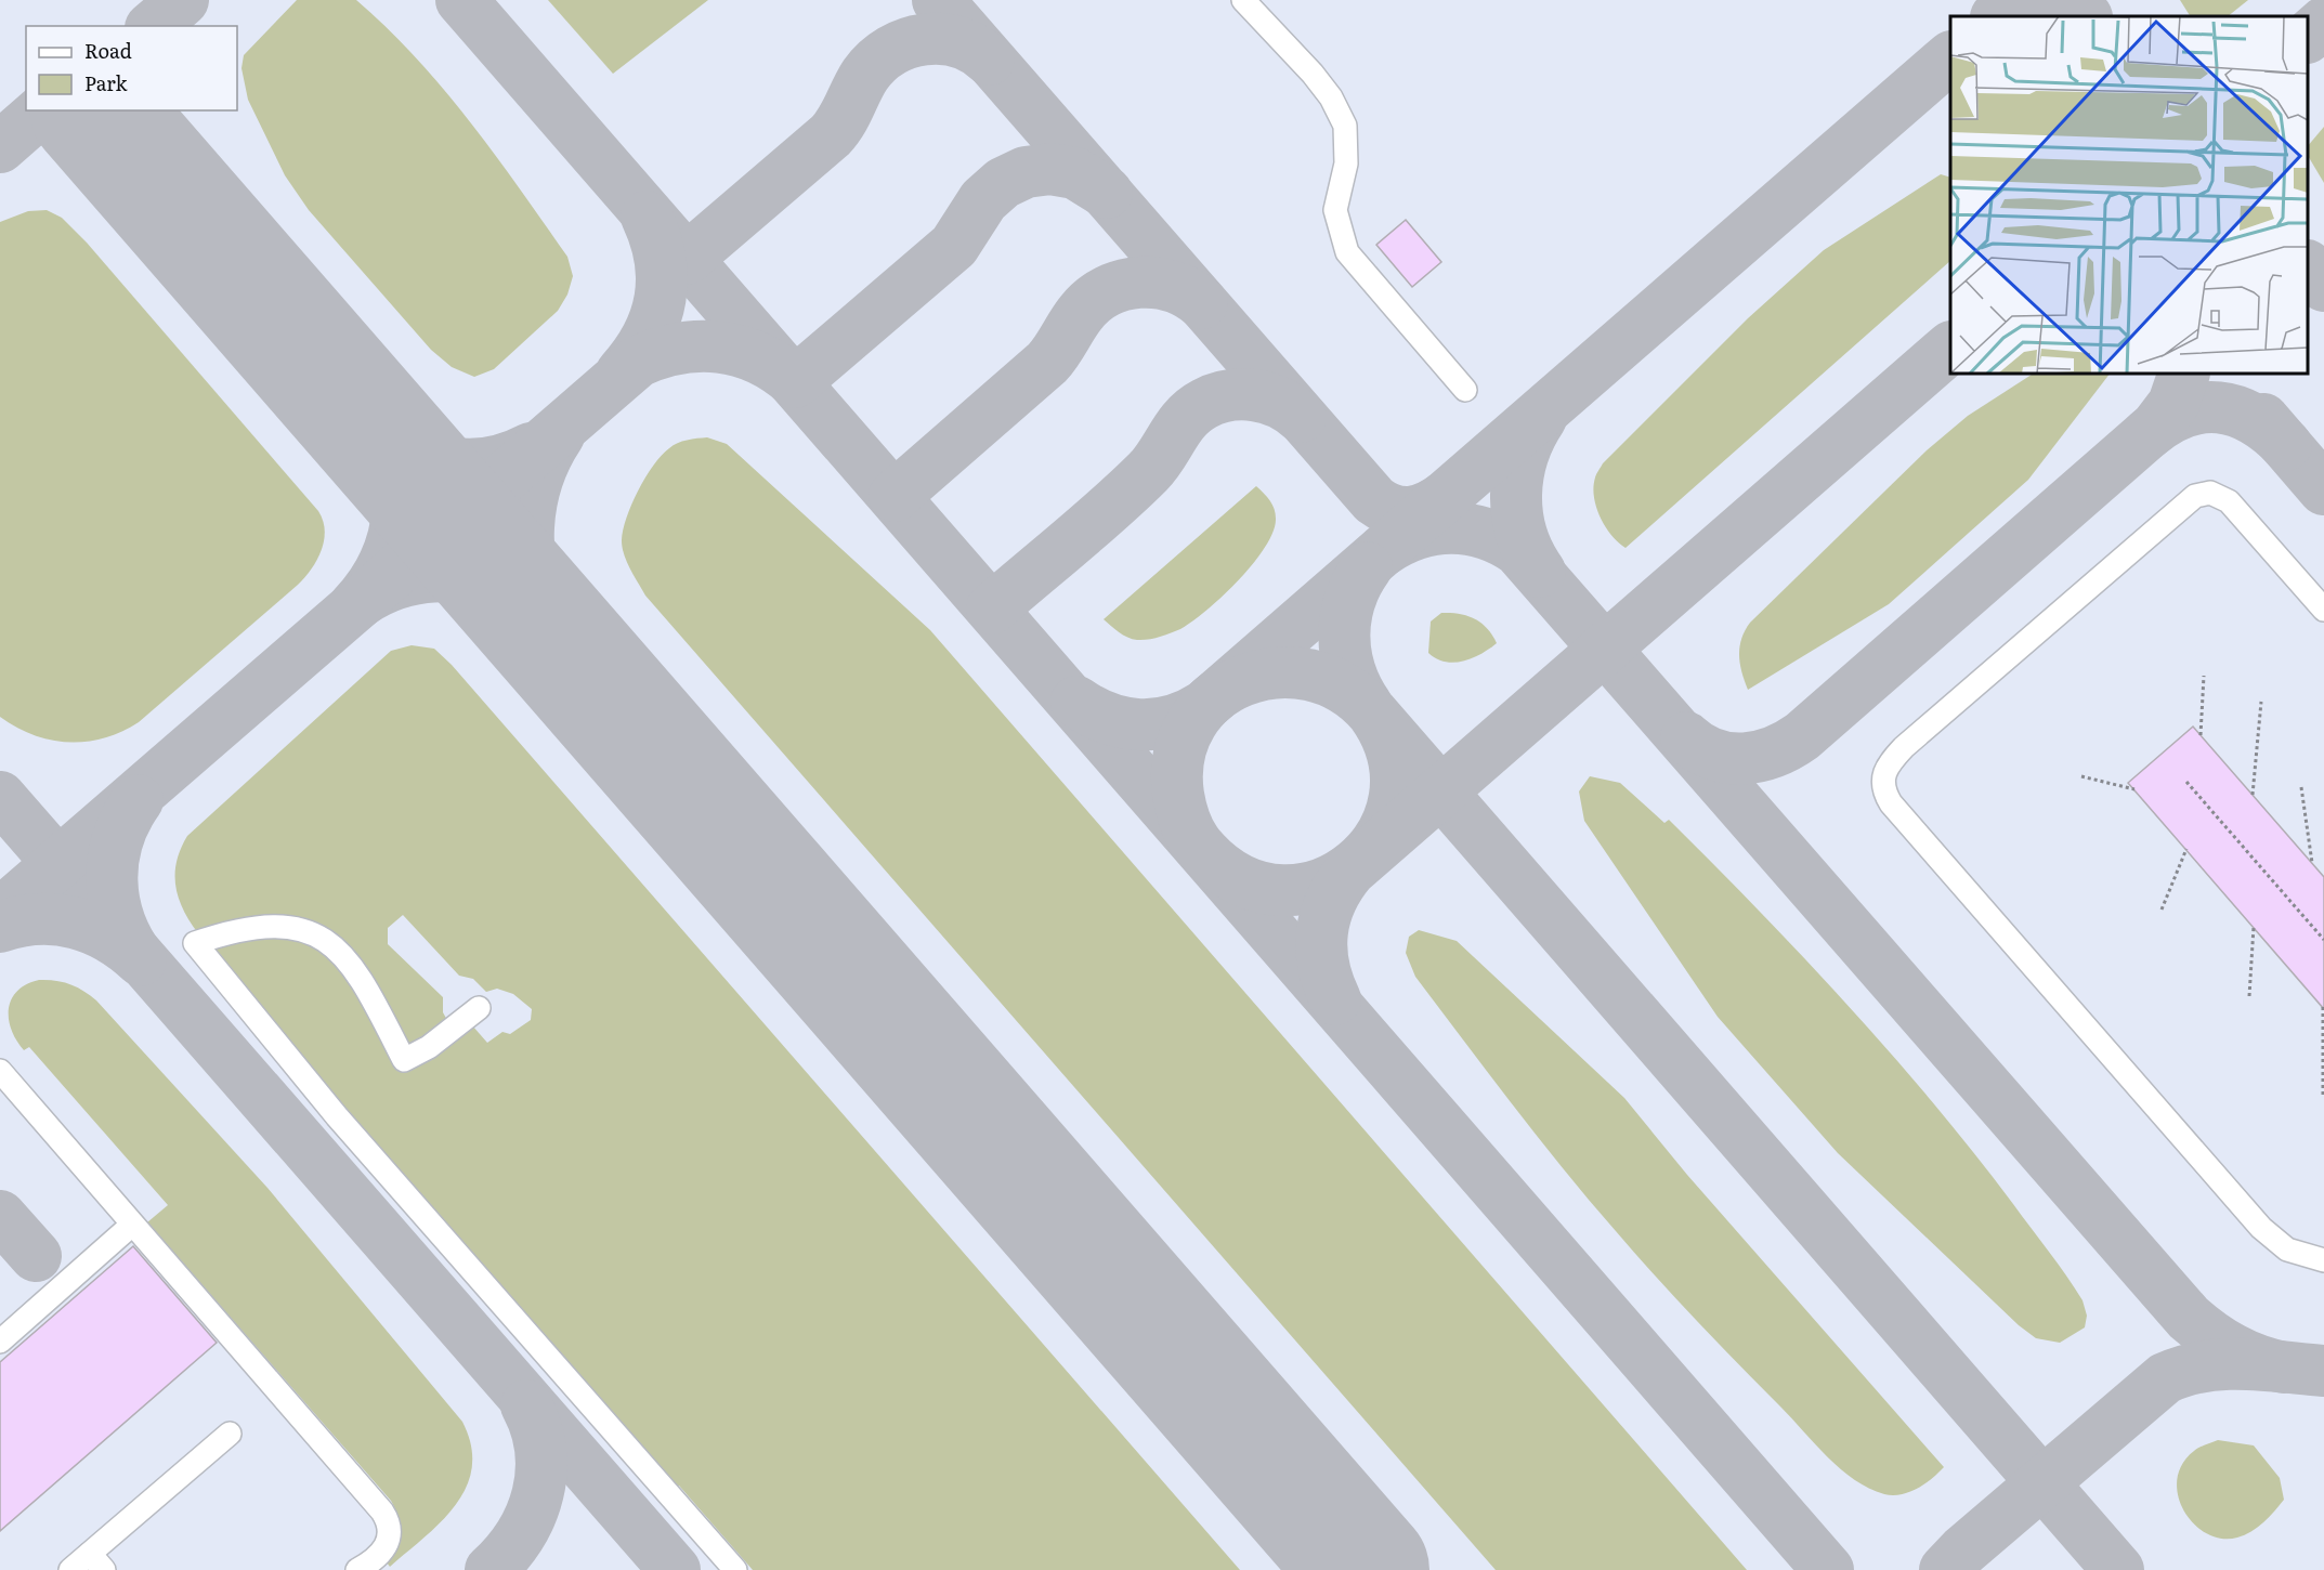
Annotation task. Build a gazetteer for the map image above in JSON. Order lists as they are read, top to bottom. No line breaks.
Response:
{"legend":["Road","Park"]}
